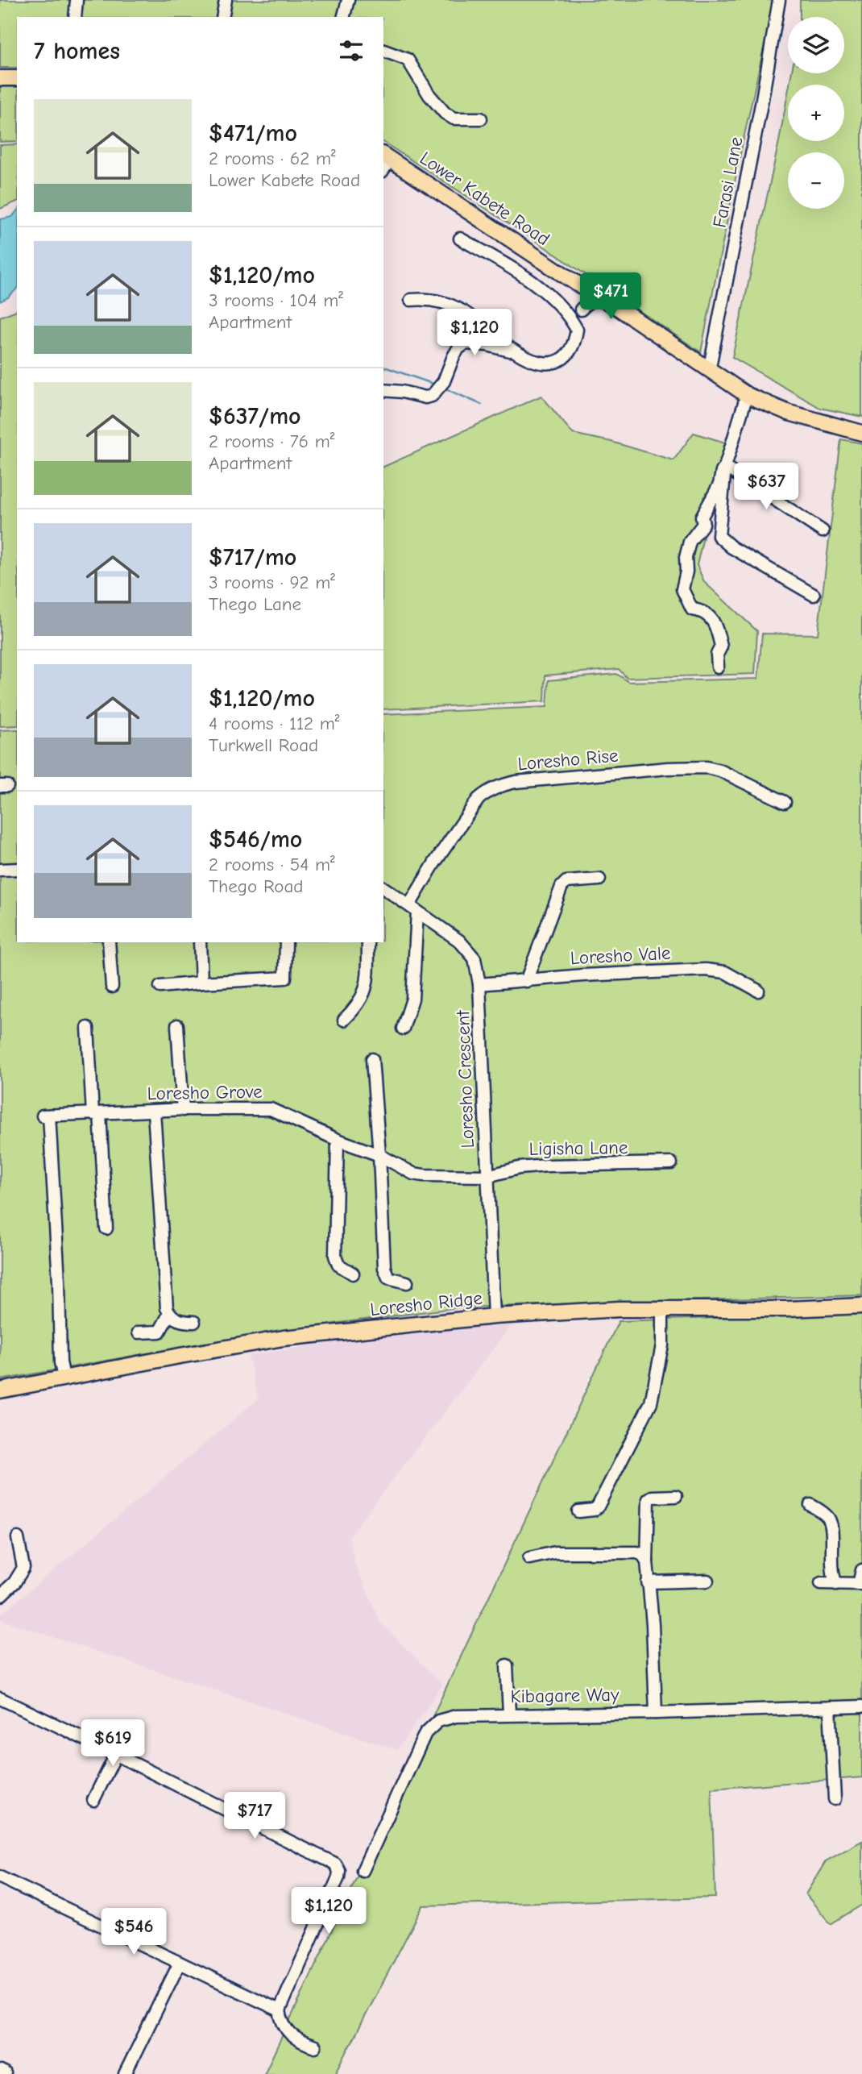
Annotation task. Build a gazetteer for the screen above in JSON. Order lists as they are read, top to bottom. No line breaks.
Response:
{"streets":{"main road":["Lower Kabete Road","Loresho Ridge"],"street":["Farasi Lane","Loresho Rise","Loresho Vale","Loresho Crescent","Loresho Grove","Ligisha Lane","Kibagare Way"]},"crossings":[["Farasi Lane","Lower Kabete Road"],["Loresho Rise","Loresho Crescent"],["Loresho Vale","Loresho Crescent"],["Loresho Crescent","Loresho Grove"],["Loresho Crescent","Ligisha Lane"],["Loresho Crescent","Loresho Ridge"],["Loresho Grove","Ligisha Lane"],["Loresho Grove","Loresho Ridge"]],"page":{"map_buttons":["+","−"],"heading":"7 homes","list":[{"name":"$471/mo","note":"2 rooms · 62 m² · Lower Kabete Road"},{"name":"$1,120/mo","note":"3 rooms · 104 m² · Apartment"},{"name":"$637/mo","note":"2 rooms · 76 m² · Apartment"},{"name":"$717/mo","note":"3 rooms · 92 m² · Thego Lane"},{"name":"$1,120/mo","note":"4 rooms · 112 m² · Turkwell Road"},{"name":"$546/mo","note":"2 rooms · 54 m² · Thego Road"}],"price":["$471","$1,120","$637","$619","$717","$1,120","$546"]}}
